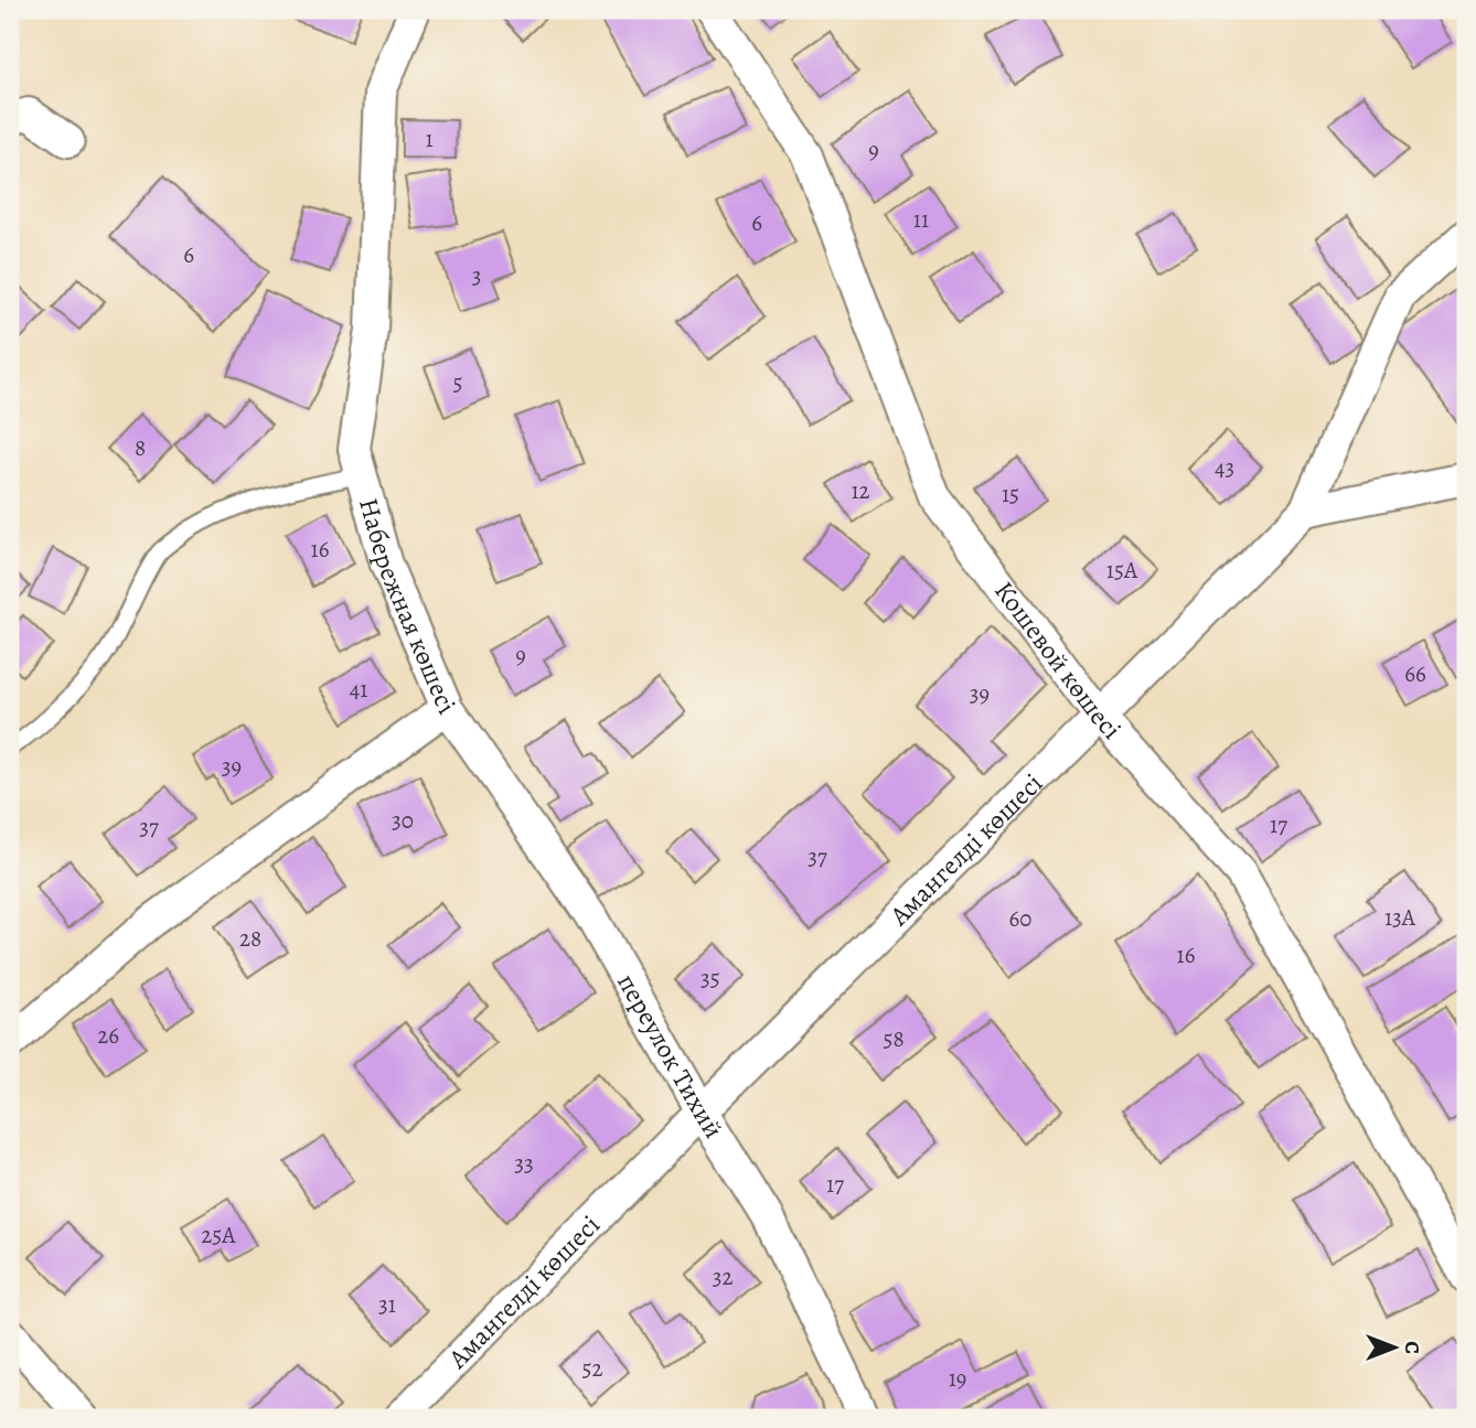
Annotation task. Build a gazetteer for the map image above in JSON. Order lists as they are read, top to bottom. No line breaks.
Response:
{"streets":{"street":["Набережная көшесі","Кошевой көшесі","Амангелді көшесі","переулок Тихий"]},"crossings":[["Набережная көшесі","переулок Тихий"],["Кошевой көшесі","Амангелді көшесі"],["Амангелді көшесі","переулок Тихий"]],"house_numbers":["1","9","11","6","6","3","5","8","43","12","15","16","15А","9","66","41","39","39","30","17","37","37","13А","60","28","16","35","26","58","33","17","25А","32","31","52","19"],"north":"right"}
